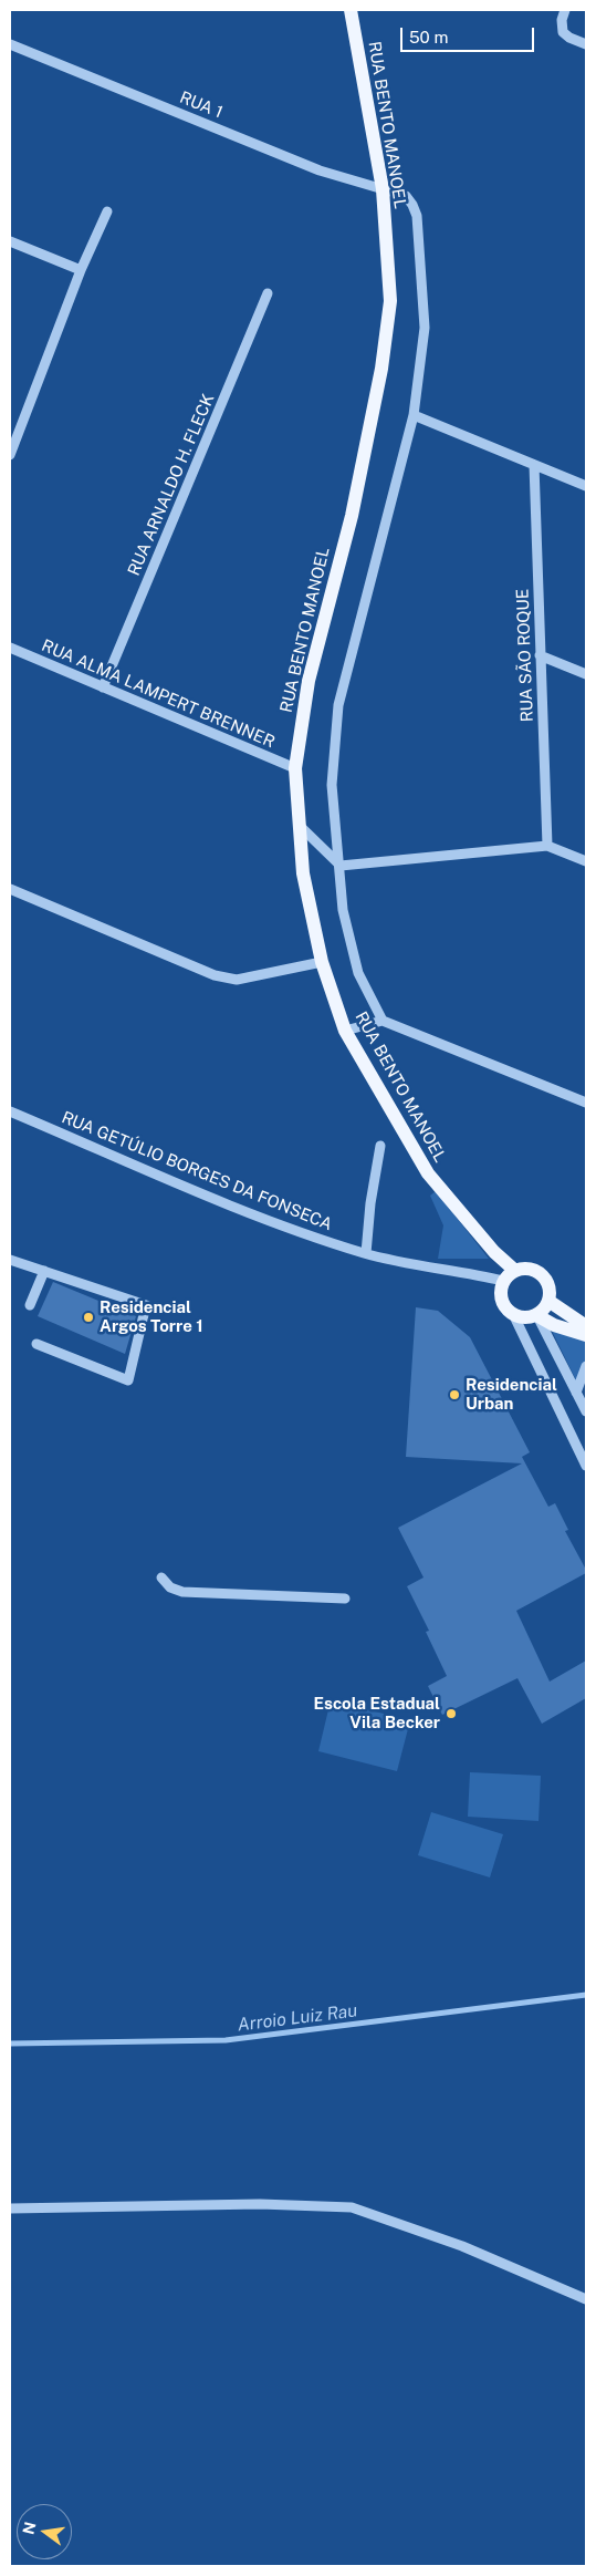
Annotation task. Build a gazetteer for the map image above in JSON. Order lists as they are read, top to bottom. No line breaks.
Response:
{"streets":{"main road":["RUA BENTO MANOEL"],"street":["RUA 1","RUA ARNALDO H. FLECK","RUA SÃO ROQUE","RUA ALMA LAMPERT BRENNER","RUA GETÚLIO BORGES DA FONSECA"]},"crossings":[["RUA 1","RUA BENTO MANOEL"],["RUA BENTO MANOEL","RUA ALMA LAMPERT BRENNER"],["RUA BENTO MANOEL","RUA GETÚLIO BORGES DA FONSECA"],["RUA ARNALDO H. FLECK","RUA ALMA LAMPERT BRENNER"]],"water":["Arroio Luiz Rau"],"places":["Residencial Argos Torre 1","Residencial Urban","Escola Estadual Vila Becker"],"scale_bar":"50 m","north":"left"}
